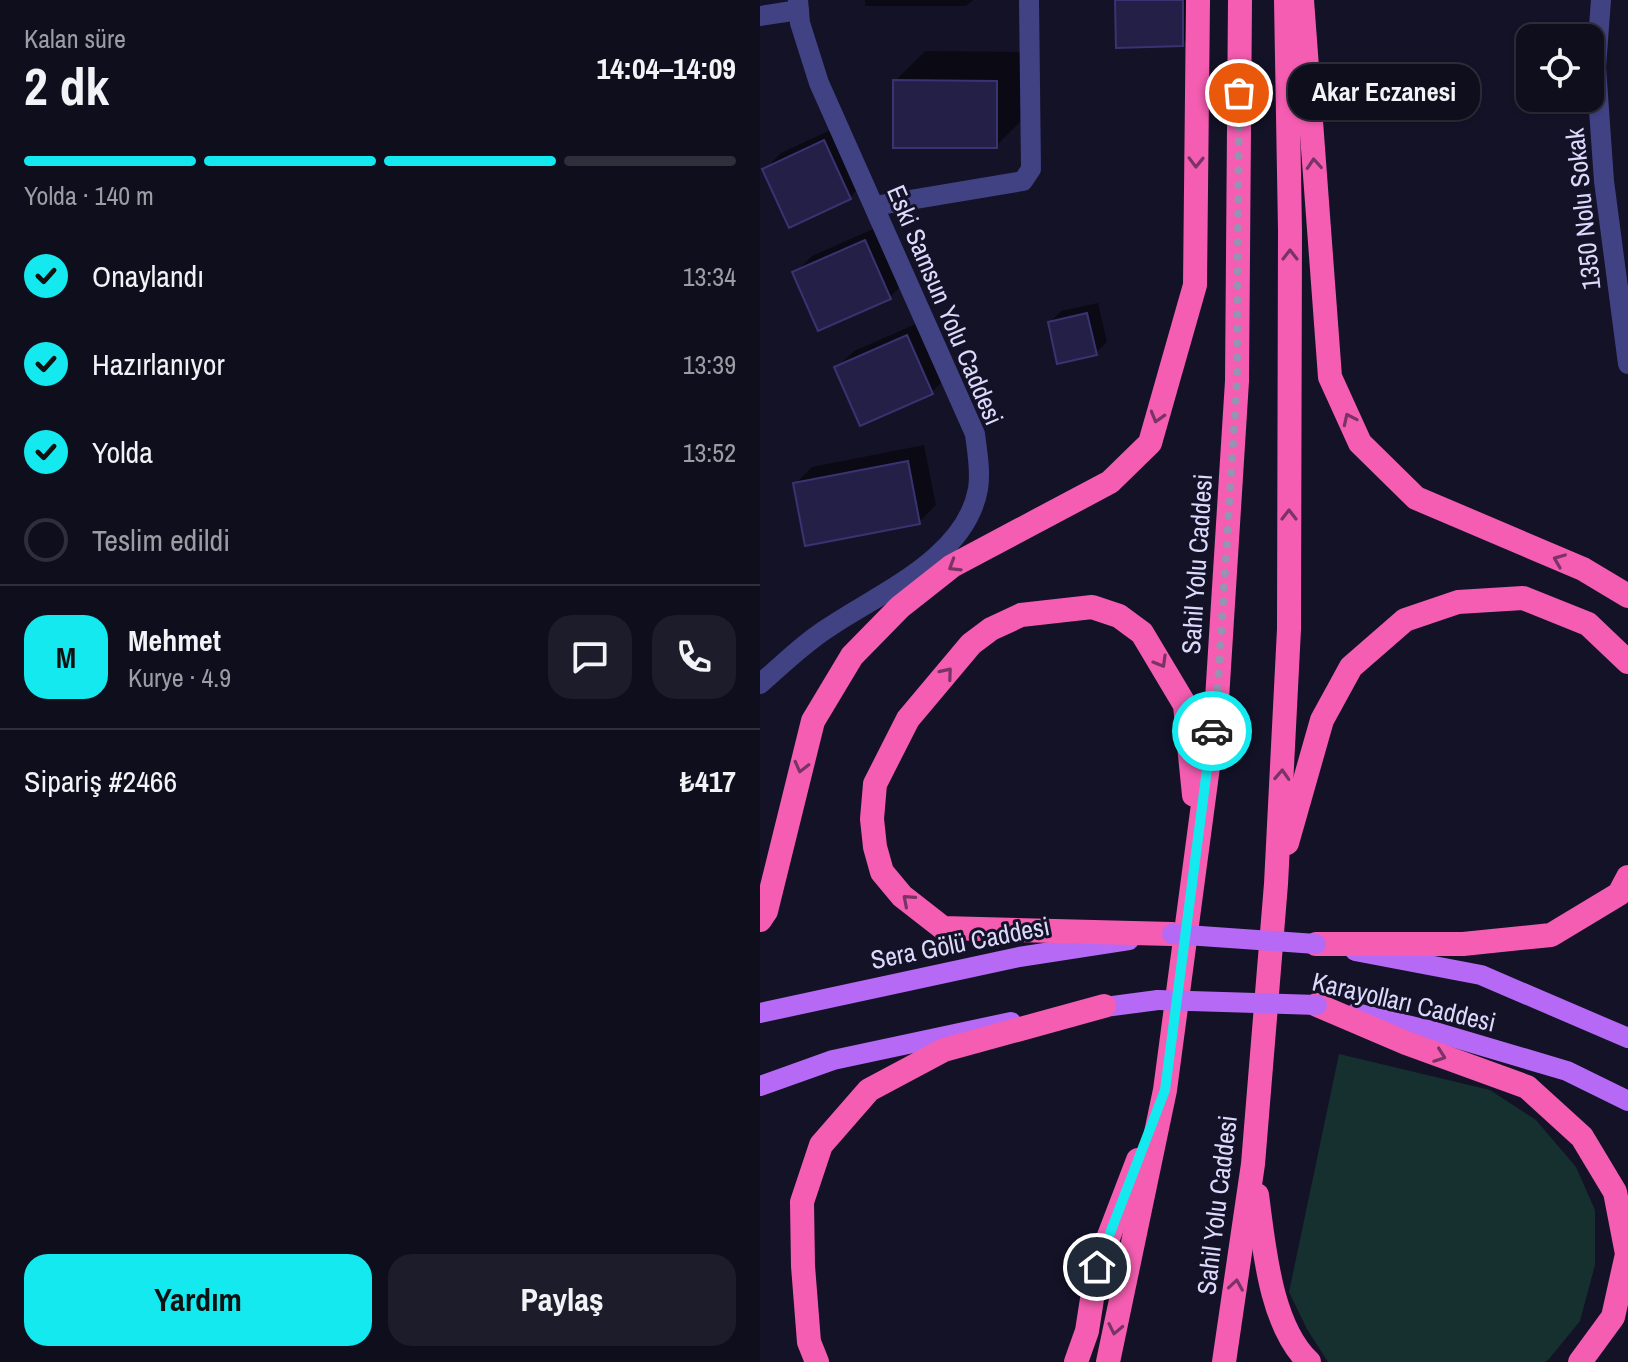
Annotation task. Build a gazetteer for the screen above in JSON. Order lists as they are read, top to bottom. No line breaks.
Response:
{"streets":{"highway":["Sahil Yolu Caddesi"],"main road":["Sera Gölü Caddesi","Karayolları Caddesi"],"street":["1350 Nolu Sokak","Eski Samsun Yolu Caddesi"]},"crossings":[["Sera Gölü Caddesi","Karayolları Caddesi"]],"places":["Akar Eczanesi"],"page":{"heading":["2 dk","Kalan süre","14:04–14:09"],"panel":["Mehmet","Kurye · 4.9","Sipariş #2466","₺417"],"bubble":"Akar Eczanesi","bar":"Yolda · 140 m","list":[["Onaylandı","13:34"],["Hazırlanıyor","13:39"],["Yolda","13:52"],"Teslim edildi"],"round":"M","buttons":["Yardım","Paylaş"]}}
